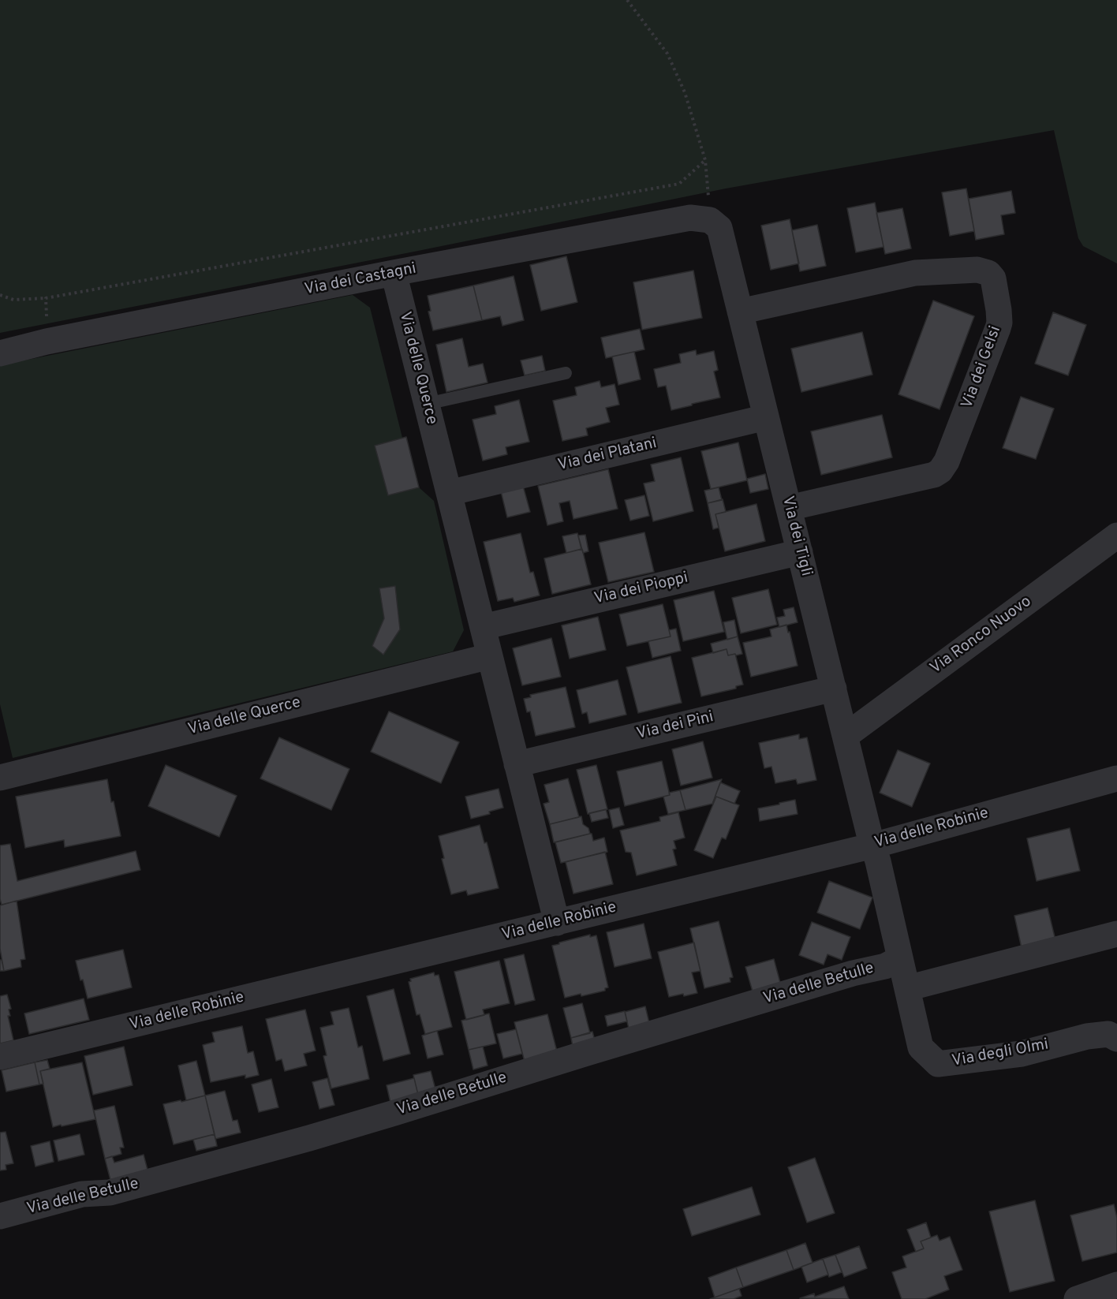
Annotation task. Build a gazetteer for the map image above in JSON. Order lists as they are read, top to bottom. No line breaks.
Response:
{"streets":{"street":["Via dei Castagni","Via dei Gelsi","Via delle Querce","Via dei Platani","Via dei Tigli","Via dei Pioppi","Via Ronco Nuovo","Via dei Pini","Via delle Robinie","Via delle Betulle","Via degli Olmi"]},"crossings":[["Via dei Castagni","Via delle Querce"],["Via dei Castagni","Via dei Tigli"],["Via dei Gelsi","Via dei Tigli"],["Via delle Querce","Via dei Platani"],["Via delle Querce","Via dei Pioppi"],["Via delle Querce","Via dei Pini"],["Via delle Querce","Via delle Robinie"],["Via dei Platani","Via dei Tigli"],["Via dei Tigli","Via dei Pioppi"],["Via dei Tigli","Via Ronco Nuovo"],["Via dei Tigli","Via dei Pini"],["Via dei Tigli","Via delle Robinie"],["Via dei Tigli","Via degli Olmi"],["Via delle Robinie","Via degli Olmi"],["Via delle Betulle","Via degli Olmi"]]}
